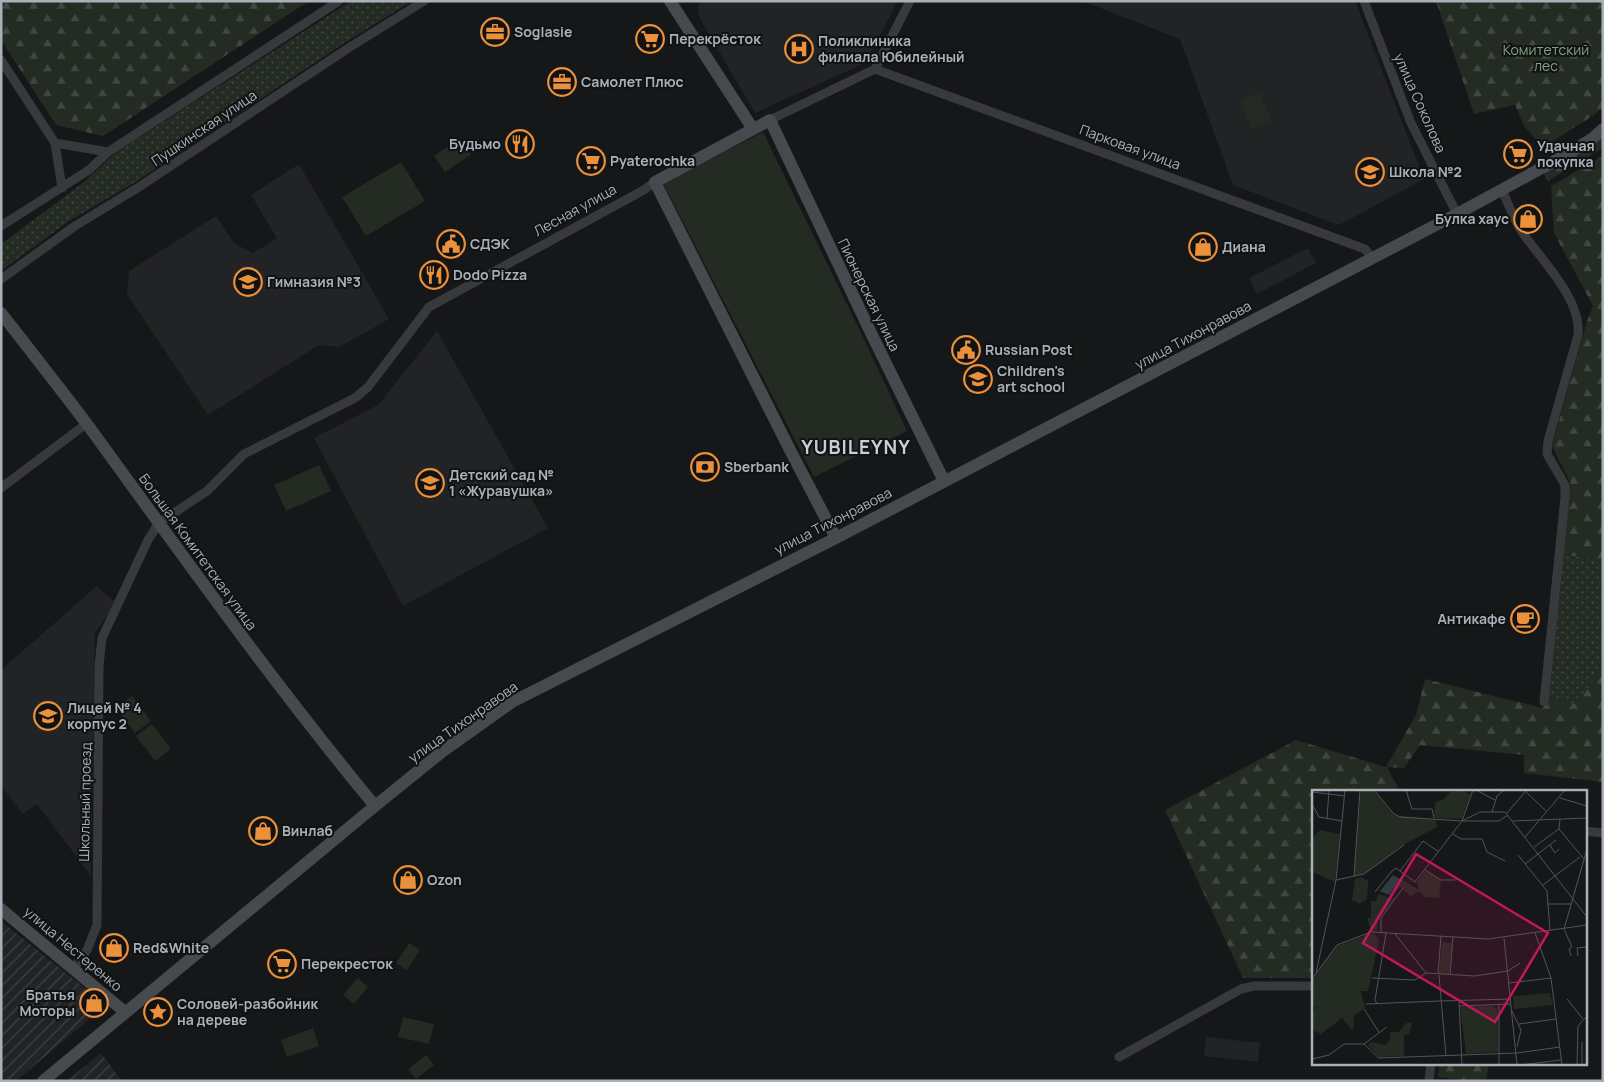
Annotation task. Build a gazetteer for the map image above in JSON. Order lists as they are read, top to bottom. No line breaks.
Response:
{"streets":{"street":["улица Соколова","Пушкинская улица","Парковая улица","Лесная улица","Пионерская улица","улица Тихонравова","Большая Комитетская улица","Школьный проезд","улица Нестеренко"]},"crossings":[["улица Соколова","улица Тихонравова"],["Парковая улица","Лесная улица"],["Парковая улица","улица Тихонравова"],["Лесная улица","Пионерская улица"],["Лесная улица","Большая Комитетская улица"],["Лесная улица","Школьный проезд"],["Пионерская улица","улица Тихонравова"],["улица Тихонравова","Большая Комитетская улица"],["улица Тихонравова","улица Нестеренко"],["Большая Комитетская улица","Школьный проезд"],["Школьный проезд","улица Нестеренко"]],"districts":["YUBILEYNY"],"parks":["Комитетский лес"],"places":{"office":["Soglasie","Самолет Плюс"],"supermarket":["Перекрёсток","Удачная покупка","Pyaterochka","Перекресток"],"hospital":["Поликлиника филиала Юбилейный"],"restaurant":["Будьмо","Dodo Pizza"],"school or university":["Школа №2","Гимназия №3","Children's art school","Детский сад № 1 «Журавушка»","Лицей № 4 корпус 2"],"shop":["Булка хаус","Диана","Винлаб","Ozon","Red&White","Братья Моторы"],"public building":["СДЭК","Russian Post"],"bank":["Sberbank"],"cafe":["Антикафе"],"place":["Соловей-разбойник на дереве"]}}
